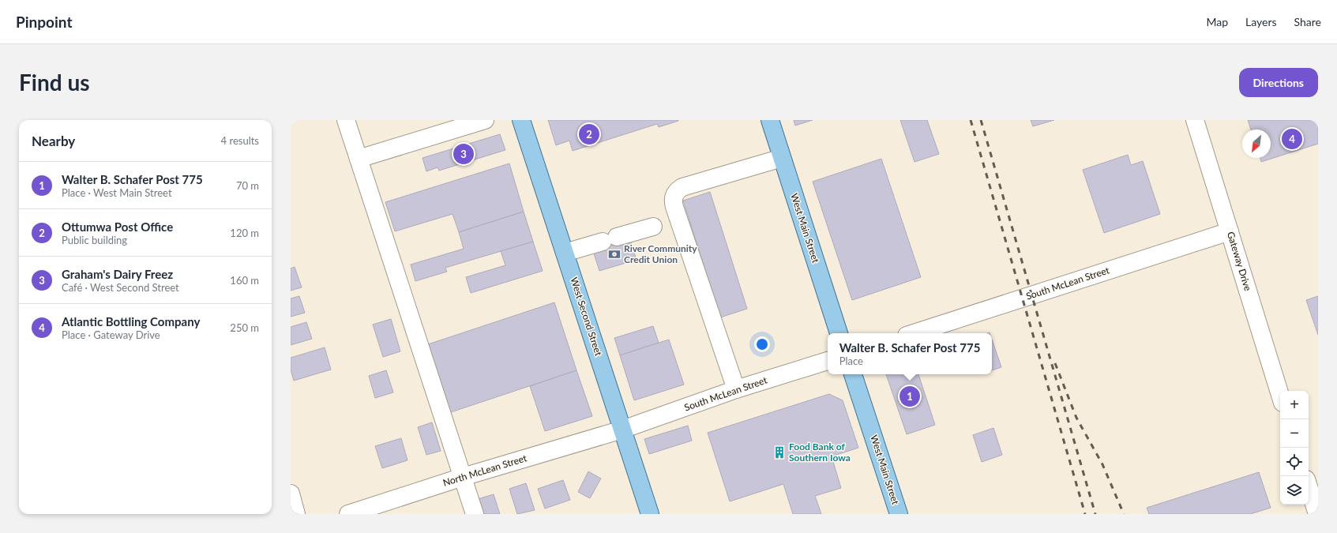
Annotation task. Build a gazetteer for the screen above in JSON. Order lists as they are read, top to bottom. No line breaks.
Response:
{"streets":{"main road":["West Main Street","West Second Street"],"street":["Gateway Drive","South McLean Street","North McLean Street"]},"crossings":[["Gateway Drive","South McLean Street"],["South McLean Street","West Second Street"],["South McLean Street","North McLean Street"],["West Second Street","North McLean Street"]],"places":{"bank":["River Community Credit Union"],"building":["Food Bank of Southern Iowa"]},"north":"bottom left","page":{"header":"Pinpoint","nav":["Map","Layers","Share"],"buttons":"Directions","title":"Find us","heading":["Nearby","4 results"],"pins":["2","4","3","1"],"list":[{"mark":"1","name":"Walter B. Schafer Post 775","note":"Place · West Main Street","value":"70 m"},{"mark":"2","name":"Ottumwa Post Office","note":"Public building","value":"120 m"},{"mark":"3","name":"Graham's Dairy Freez","note":"Café · West Second Street","value":"160 m"},{"mark":"4","name":"Atlantic Bottling Company","note":"Place · Gateway Drive","value":"250 m"}],"popup":["Walter B. Schafer Post 775","Place"],"map_buttons":["+","−"]}}
